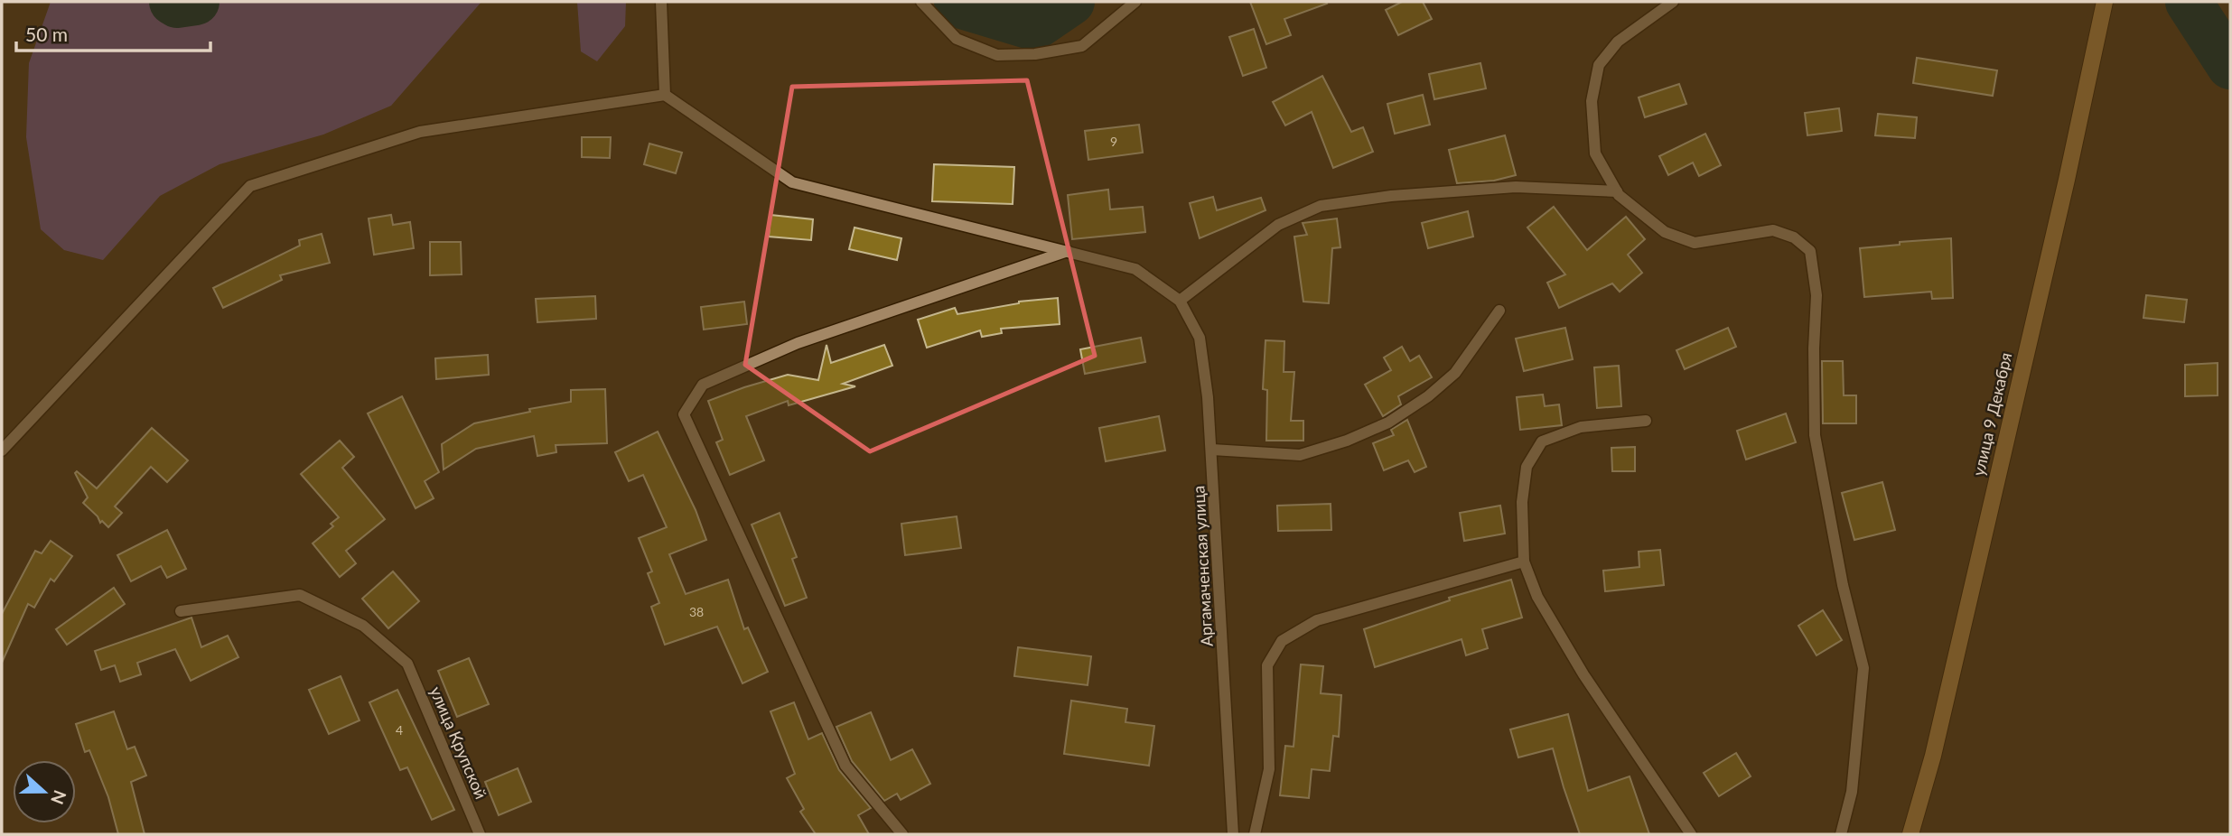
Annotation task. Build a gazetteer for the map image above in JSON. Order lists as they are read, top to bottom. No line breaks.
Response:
{"streets":{"main road":["улица 9 Декабря"],"street":["Аргамаченская улица","улица Крупской"]},"house_numbers":["9","38","4"],"scale_bar":"50 m","north":"right"}
